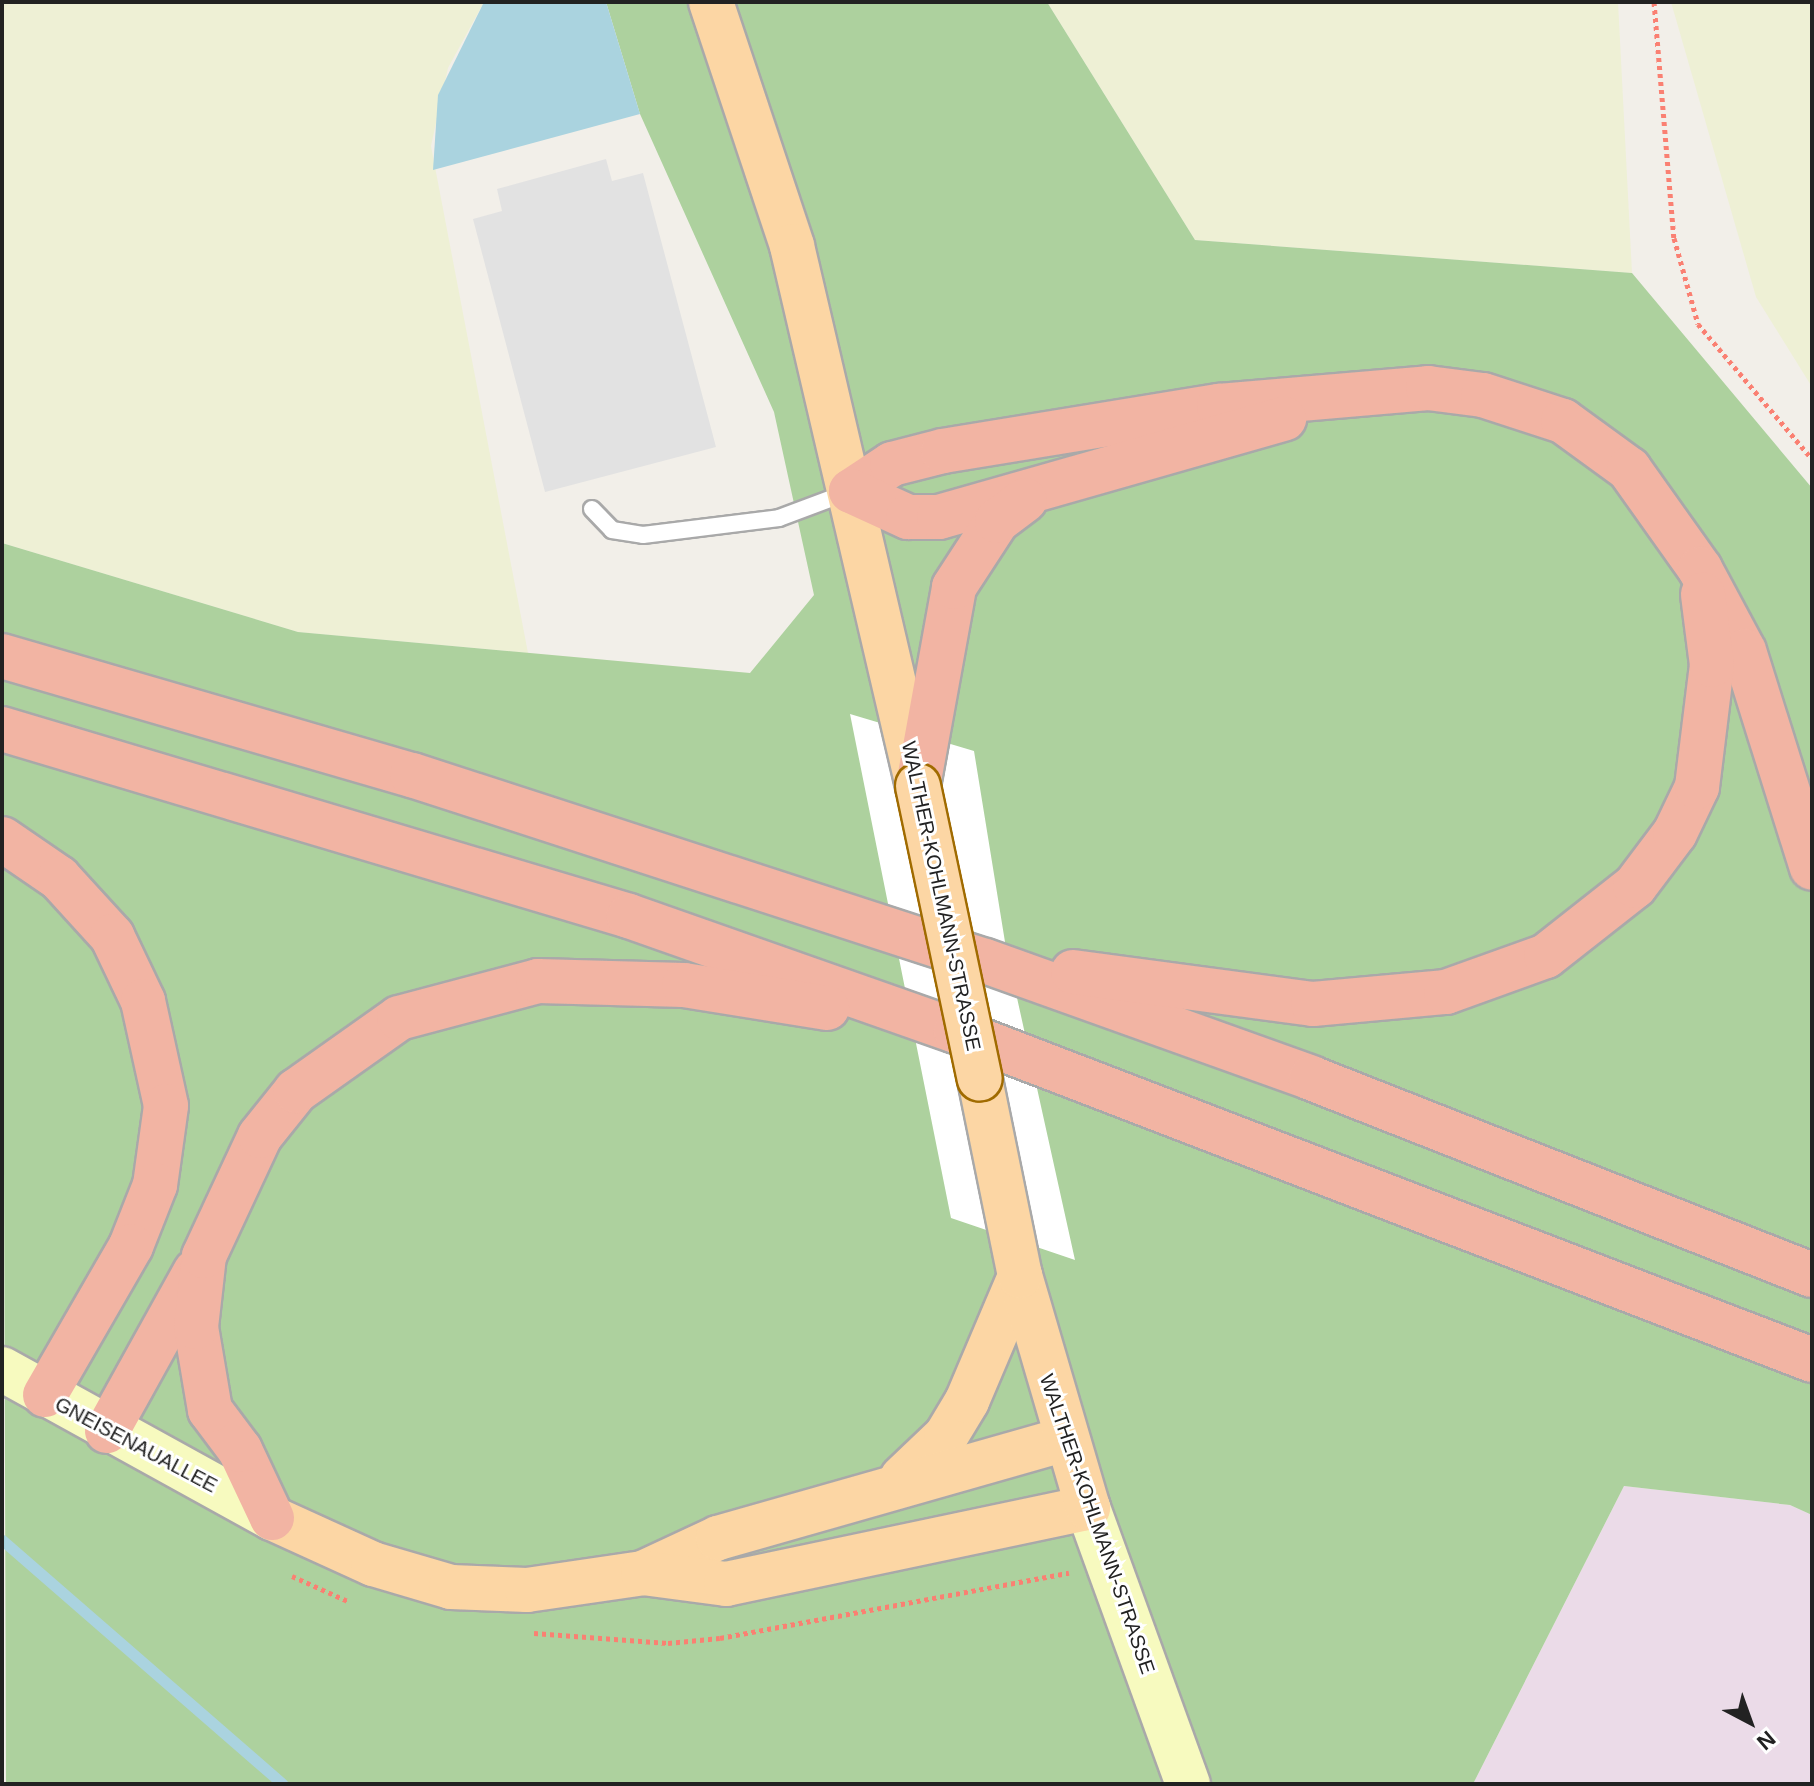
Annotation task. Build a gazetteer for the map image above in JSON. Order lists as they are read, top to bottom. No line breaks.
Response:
{"streets":{"main road":["WALTHER-KOHLMANN-STRASSE","GNEISENAUALLEE"]},"north":"bottom right"}
